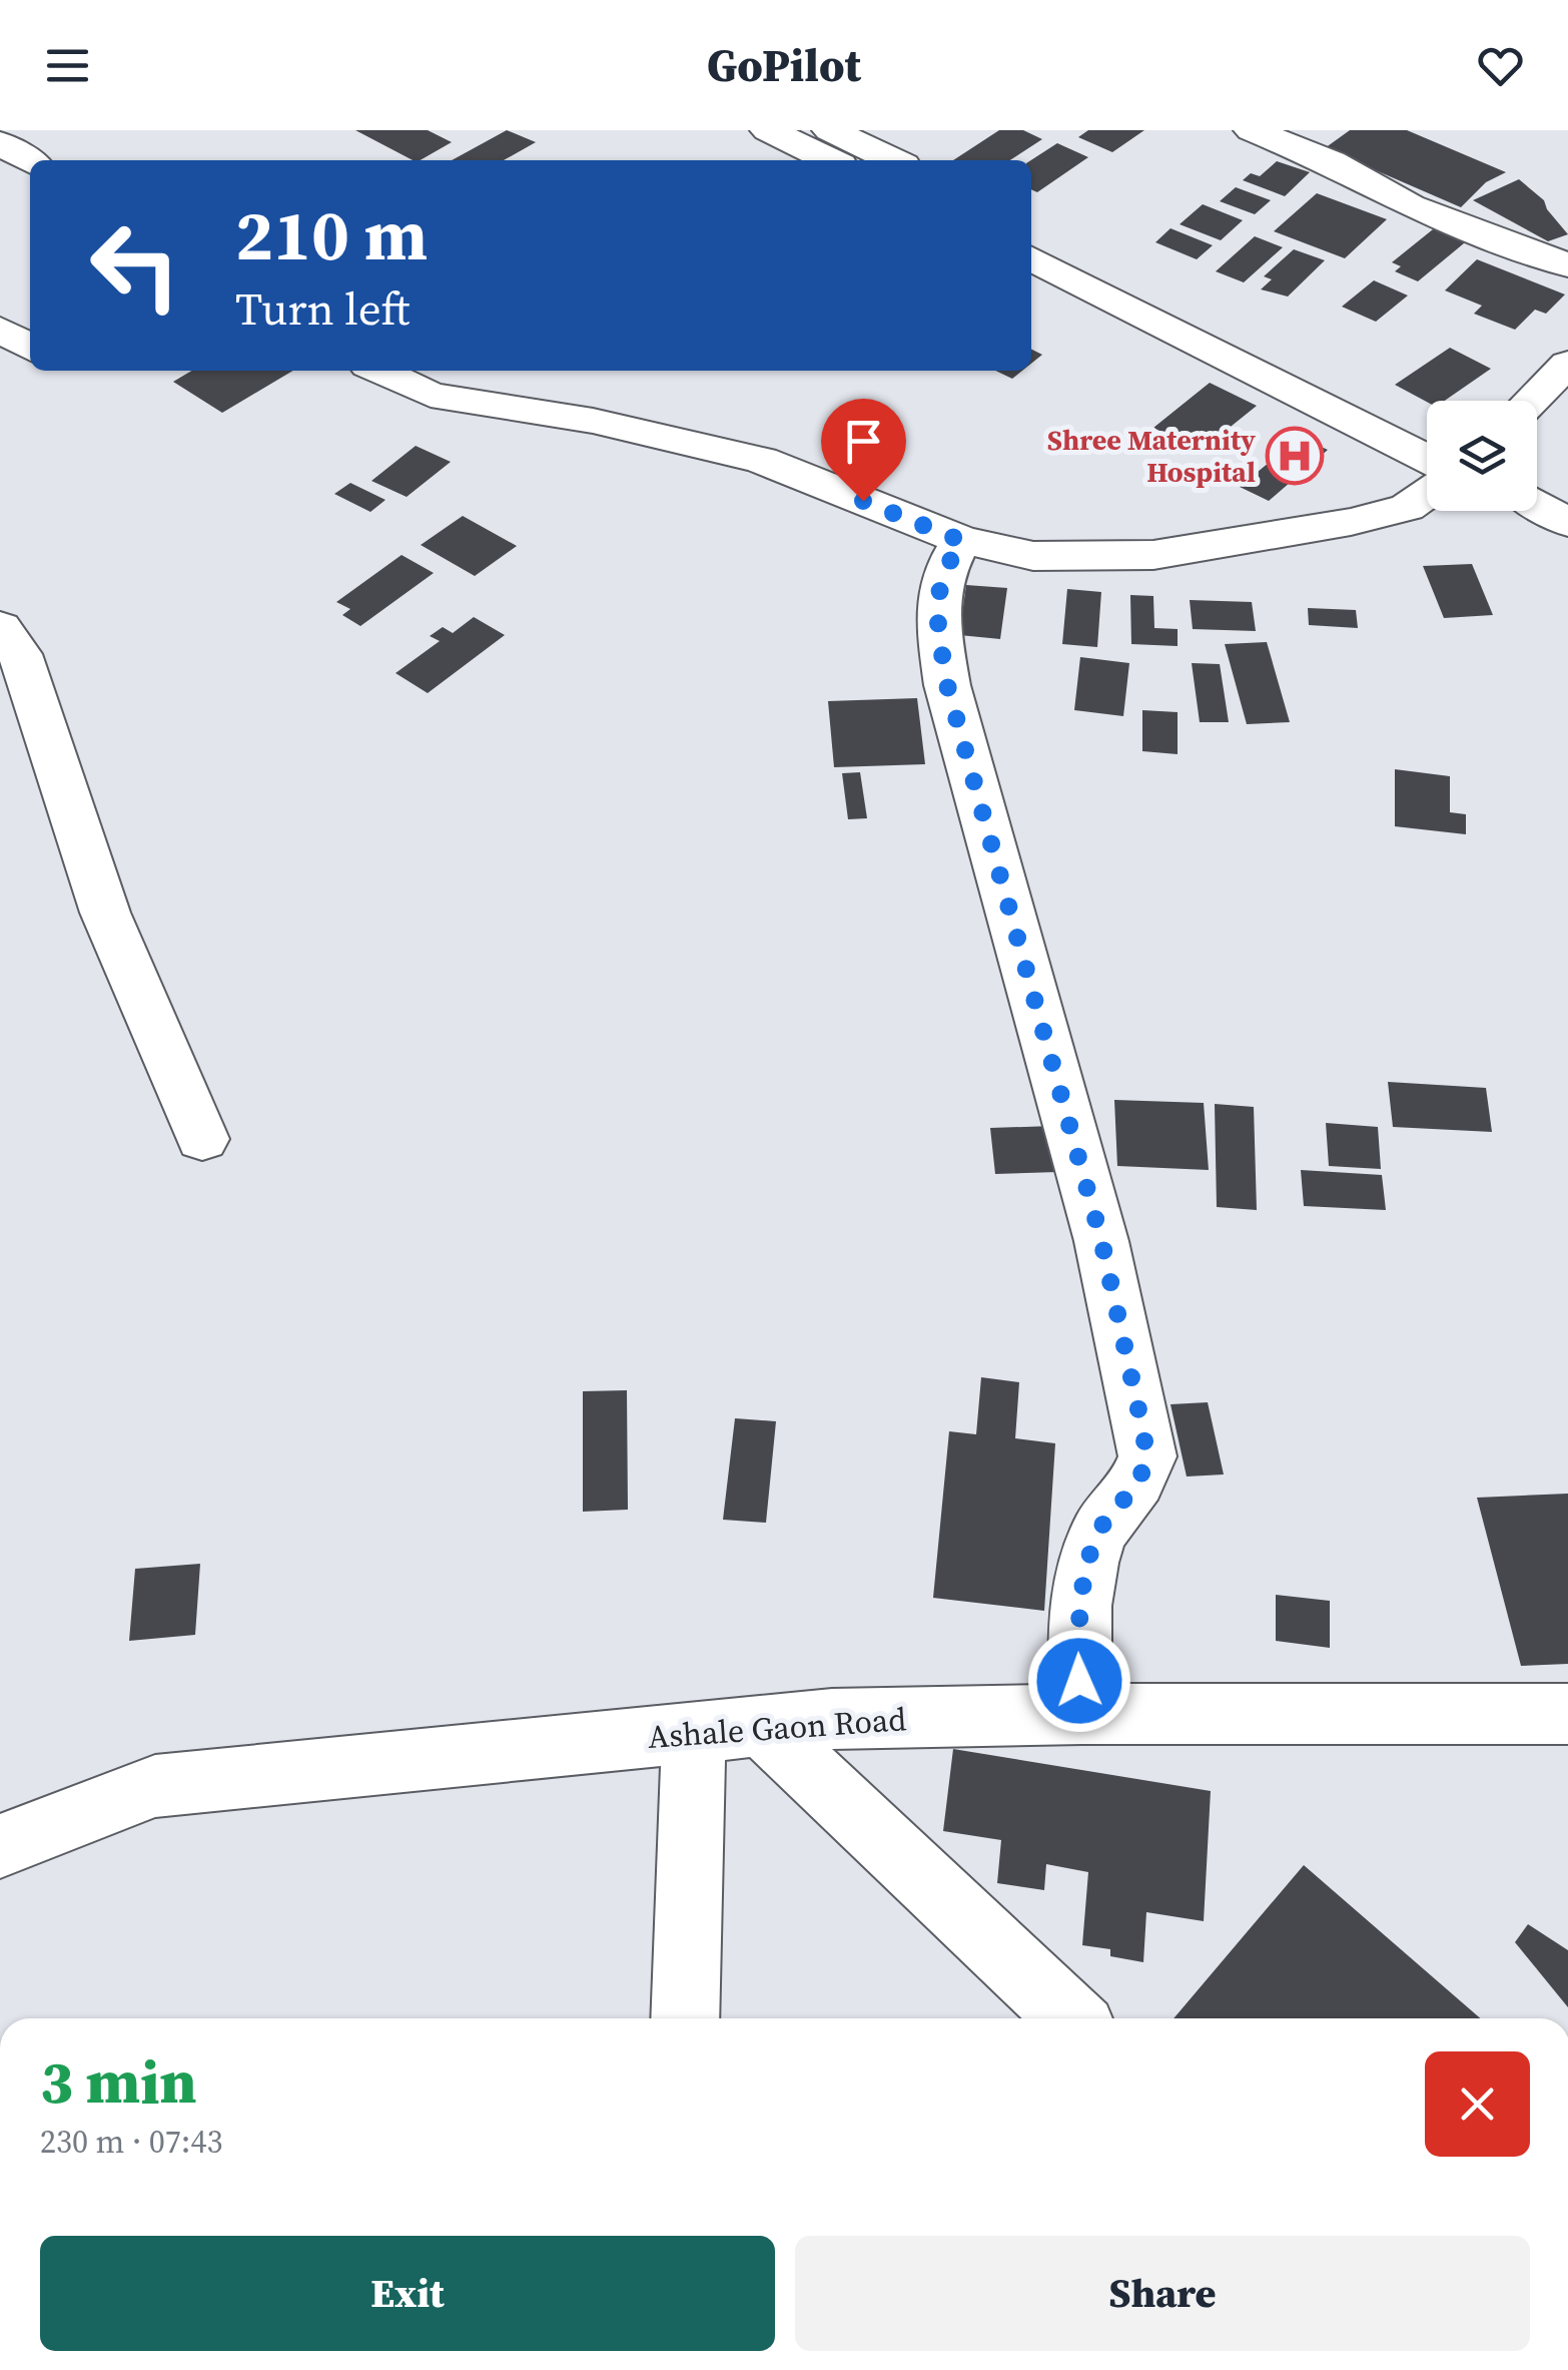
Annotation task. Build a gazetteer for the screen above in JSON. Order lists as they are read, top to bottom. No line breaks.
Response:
{"streets":{"street":["Ashale Gaon Road"]},"places":{"hospital":["Shree Maternity Hospital"]},"page":{"header":"GoPilot","turn":["210 m","Turn left"],"heading":["3 min","230 m · 07:43"],"buttons":["Exit","Share"]}}
